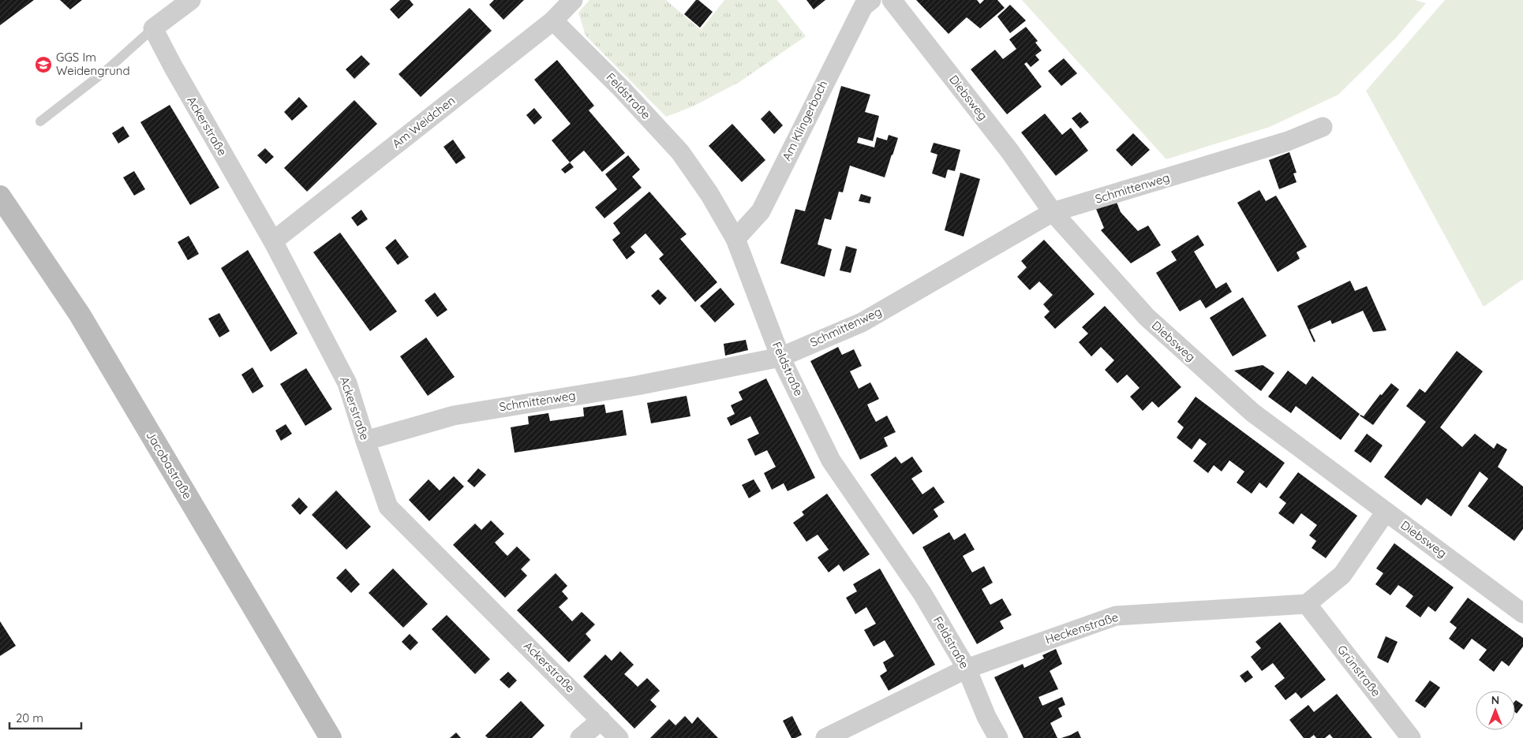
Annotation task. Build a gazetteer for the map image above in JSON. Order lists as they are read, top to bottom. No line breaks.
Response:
{"streets":{"street":["Feldstraße","Diebsweg","Am Klingerbach","Am Weidchen","Ackerstraße","Schmittenweg","Jacobastraße","Heckenstraße","Grünstraße"]},"crossings":[["Feldstraße","Am Klingerbach"],["Feldstraße","Am Weidchen"],["Feldstraße","Schmittenweg"],["Feldstraße","Heckenstraße"],["Diebsweg","Schmittenweg"],["Am Weidchen","Ackerstraße"],["Ackerstraße","Schmittenweg"],["Heckenstraße","Grünstraße"]],"places":{"school or university":["GGS Im Weidengrund"]},"scale_bar":"20 m","north":"top"}
